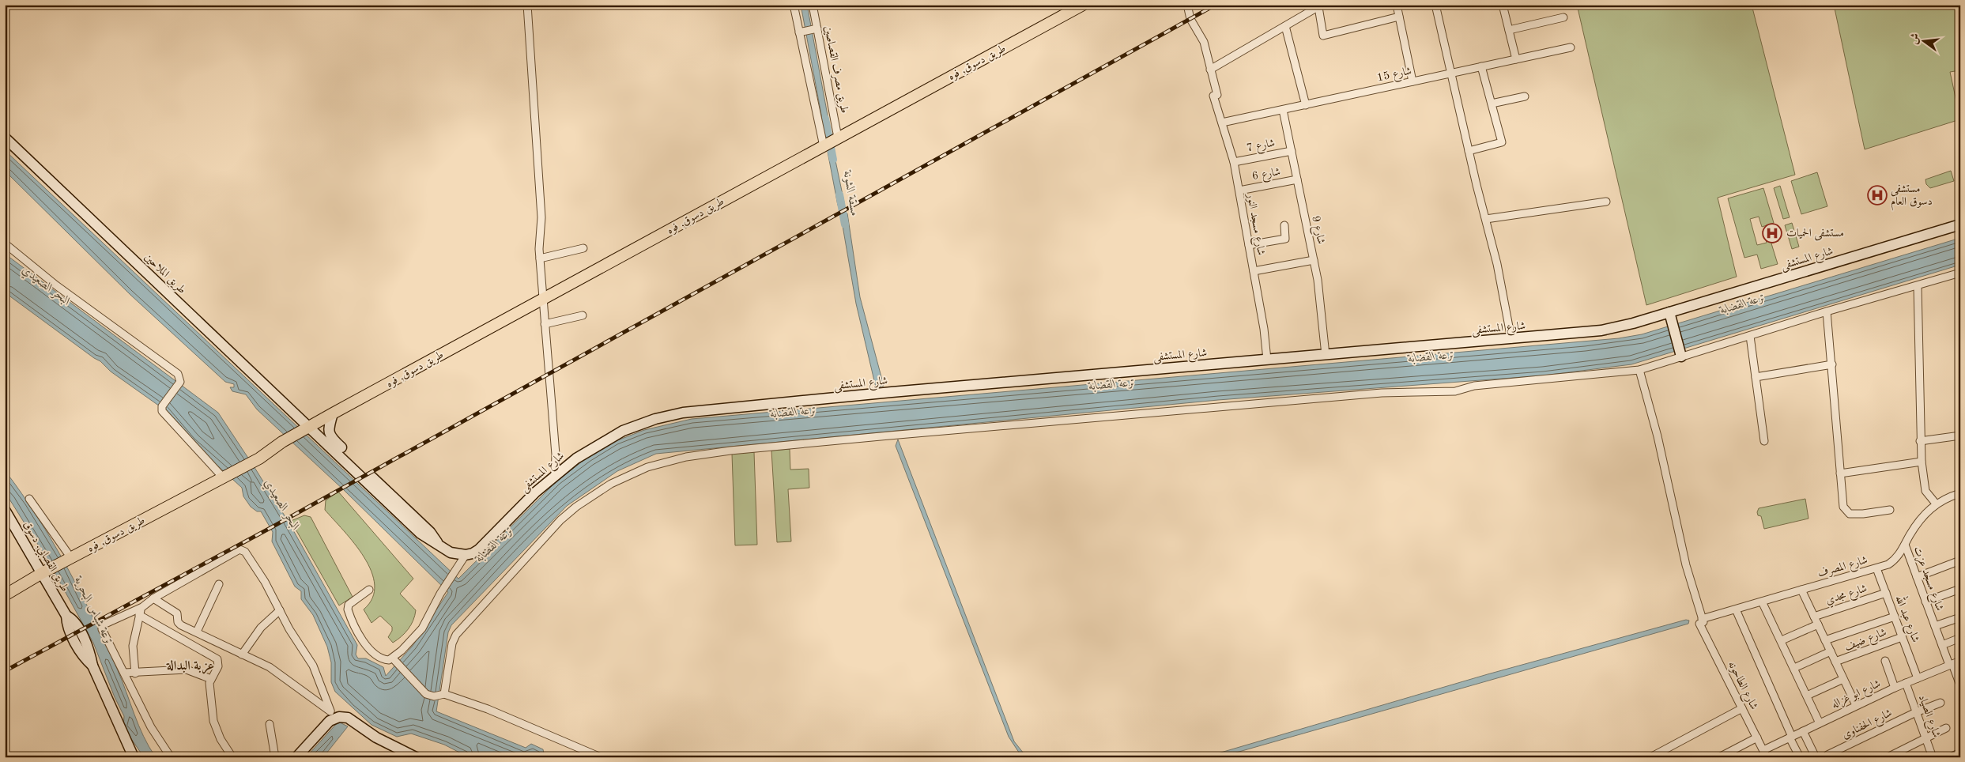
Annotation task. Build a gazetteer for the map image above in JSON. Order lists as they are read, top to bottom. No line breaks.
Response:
{"streets":{"main road":["طريق دسوق, فوه","شارع المستشفى","طريق الملاحين","طريق القصابي, دسوق"],"street":["طريق مصرف القصاصين","شارع 15","شارع 7","شارع 6","شارع مسجد النور","شارع 9","شارع المصرف","شارع مسجد عزت","شارع مجدي","شارع عبد الله","شارع ضيف","شارع الطاحونه","شارع ابو غزاله","شارع الصياد","شارع الحفناوى"]},"crossings":[["طريق دسوق, فوه","طريق مصرف القصاصين"],["طريق دسوق, فوه","طريق الملاحين"],["طريق دسوق, فوه","طريق القصابي, دسوق"],["شارع 15","شارع مسجد النور"],["شارع 15","شارع 9"],["شارع 7","شارع مسجد النور"],["شارع 7","شارع 9"],["شارع 6","شارع مسجد النور"],["شارع 6","شارع 9"],["شارع مسجد النور","شارع المستشفى"],["شارع 9","شارع المستشفى"],["شارع المصرف","شارع مسجد عزت"],["شارع المصرف","شارع عبد الله"],["شارع المصرف","شارع الطاحونه"],["شارع مسجد عزت","شارع ابو غزاله"],["شارع مجدي","شارع عبد الله"],["شارع عبد الله","شارع ضيف"],["شارع عبد الله","شارع ابو غزاله"],["شارع الطاحونه","شارع ابو غزاله"],["شارع ابو غزاله","شارع الصياد"],["شارع الصياد","شارع الحفناوى"]],"districts":["عزبة البدالة"],"water":["مسقة الشونة","البحر الصعيدي","ترعة القضابة","ترعة شباس البحرية"],"places":{"hospital":["مستشفى دسوق العام","مستشفى الحميات"]},"north":"left"}
